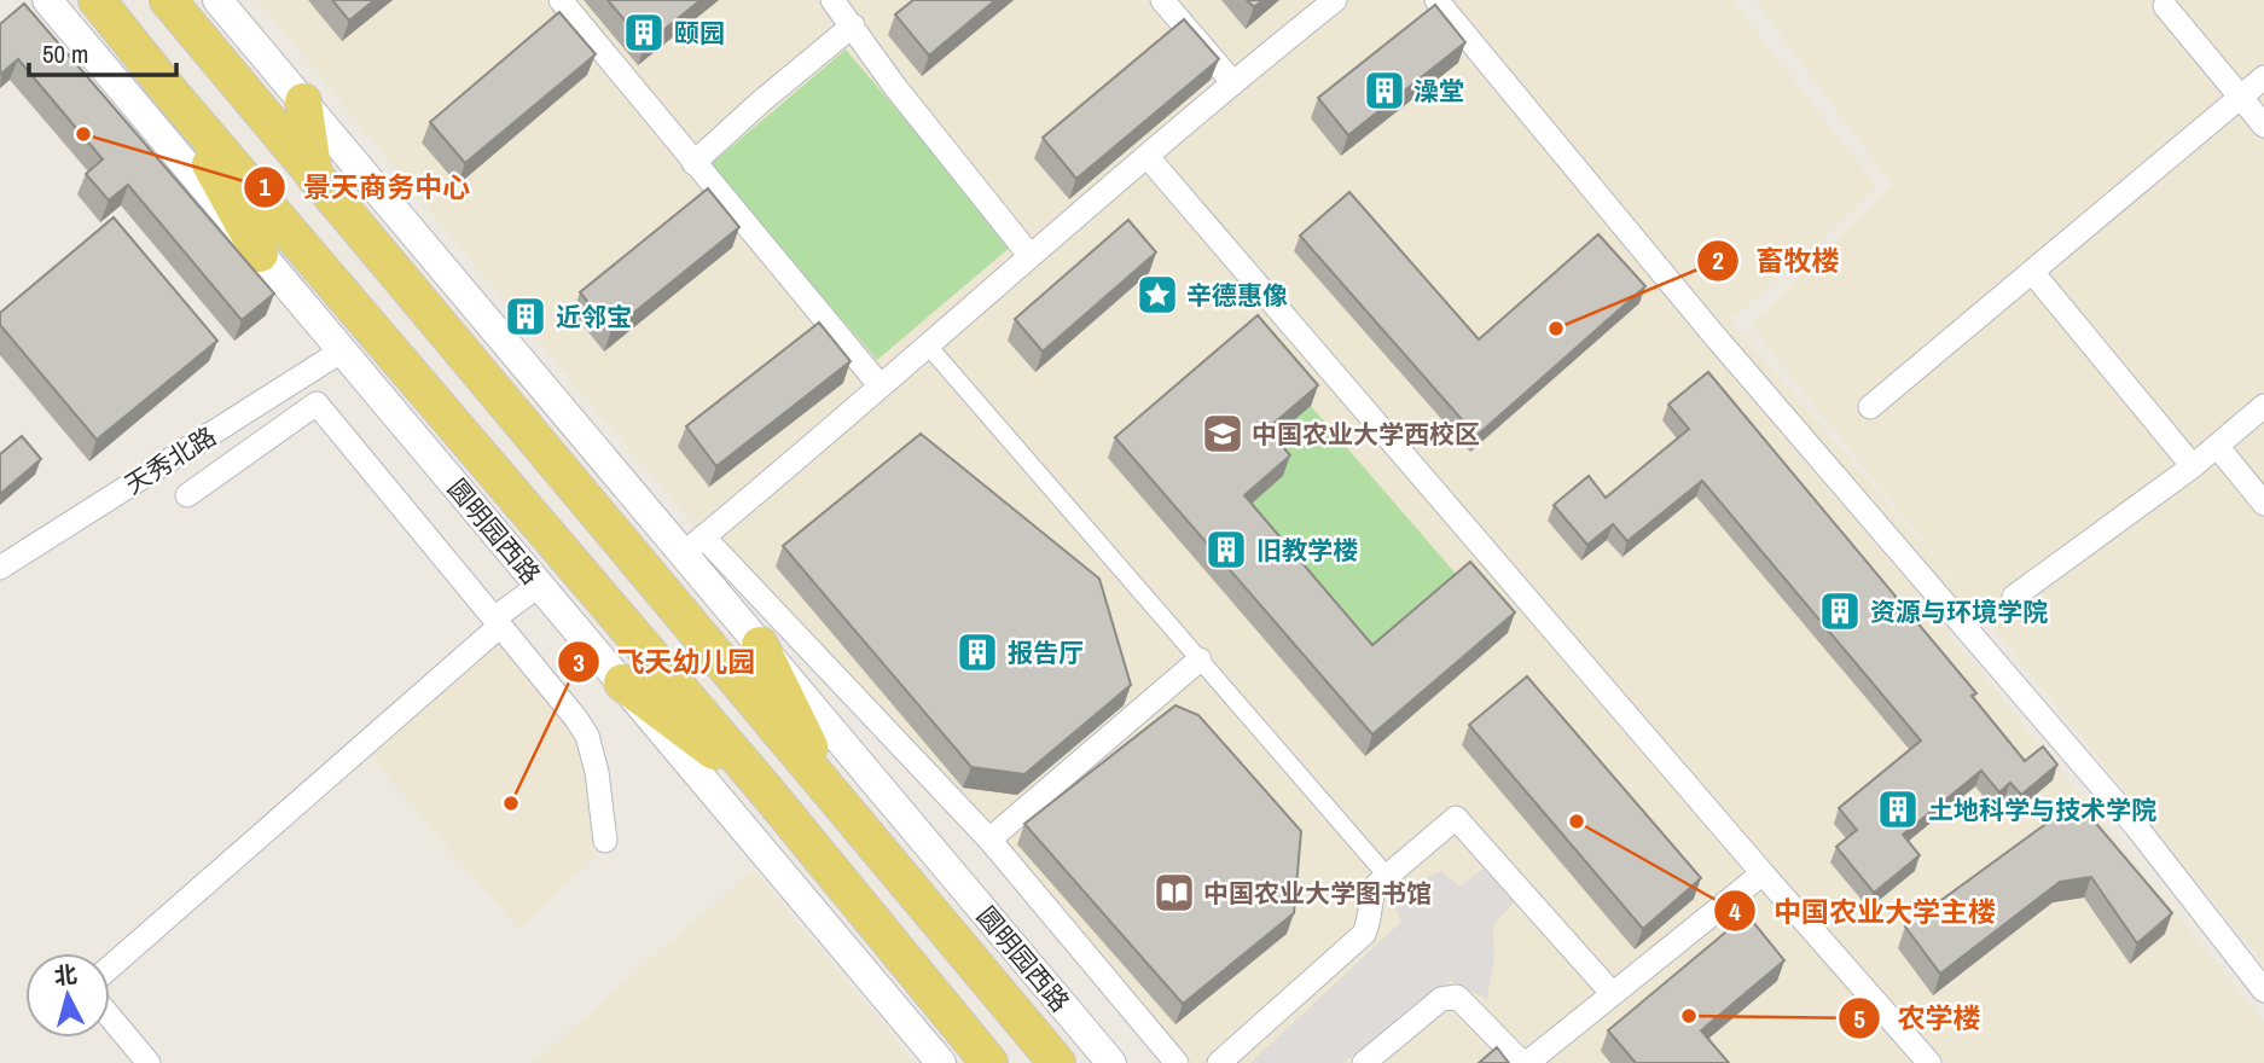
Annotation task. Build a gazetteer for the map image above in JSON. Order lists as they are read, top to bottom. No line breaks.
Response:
{"streets":{"main road":["圆明园西路"],"street":["天秀北路"]},"crossings":[["天秀北路","圆明园西路"]],"places":{"building":["颐园","澡堂","近邻宝","旧教学楼","资源与环境学院","报告厅","土地科学与技术学院"],"other":["景天商务中心","畜牧楼","飞天幼儿园","中国农业大学主楼","农学楼"],"place":["辛德惠像"],"school or university":["中国农业大学西校区"],"library":["中国农业大学图书馆"]},"scale_bar":"50 m","north":"top"}
